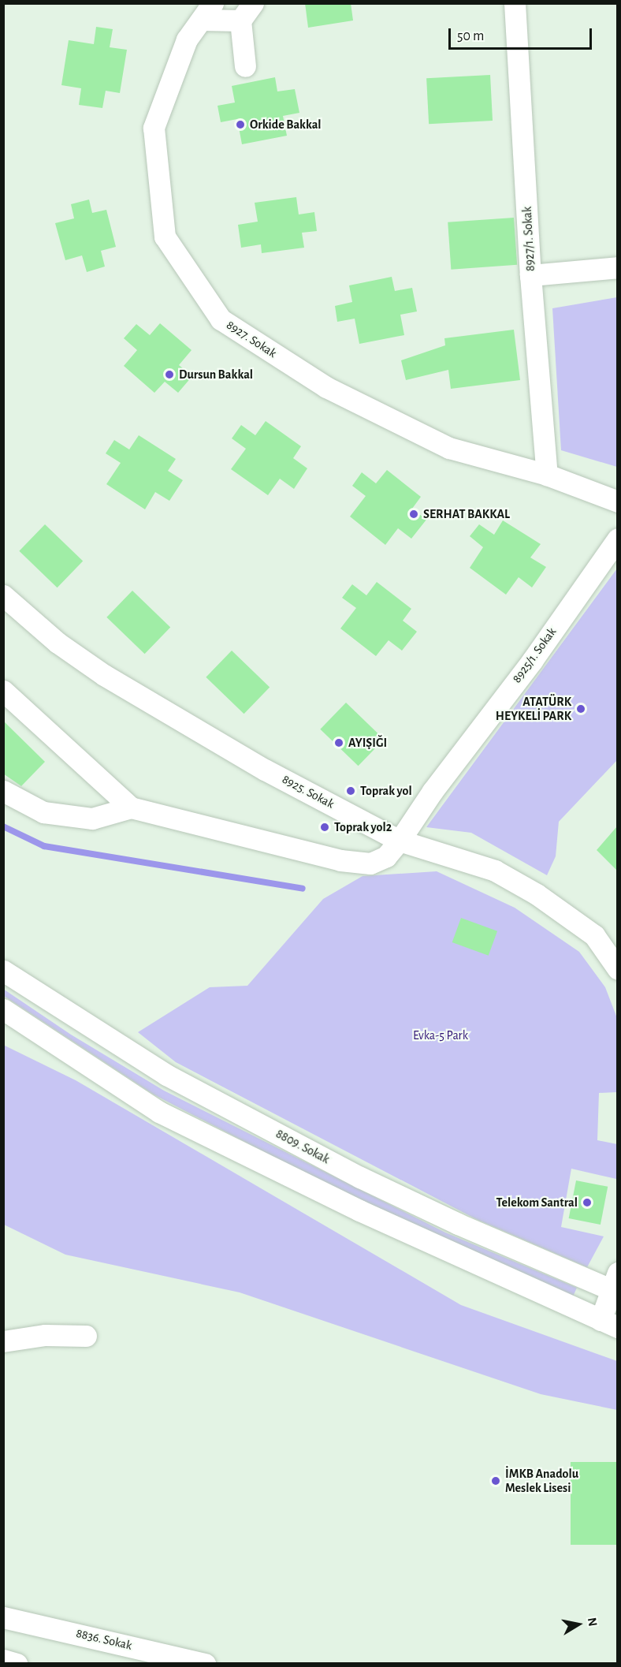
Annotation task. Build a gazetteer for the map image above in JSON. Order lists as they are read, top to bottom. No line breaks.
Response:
{"streets":{"street":["8927/1. Sokak","8927. Sokak","8925/1. Sokak","8925. Sokak","8809. Sokak","8836. Sokak"]},"crossings":[["8927/1. Sokak","8927. Sokak"],["8925/1. Sokak","8925. Sokak"]],"parks":["Evka-5 Park"],"places":["Orkide Bakkal","Dursun Bakkal","SERHAT BAKKAL","ATATÜRK HEYKELİ PARK","AYIŞIĞI","Toprak yol","Toprak yol2","Telekom Santral","İMKB Anadolu Meslek Lisesi"],"scale_bar":"50 m","north":"right"}
